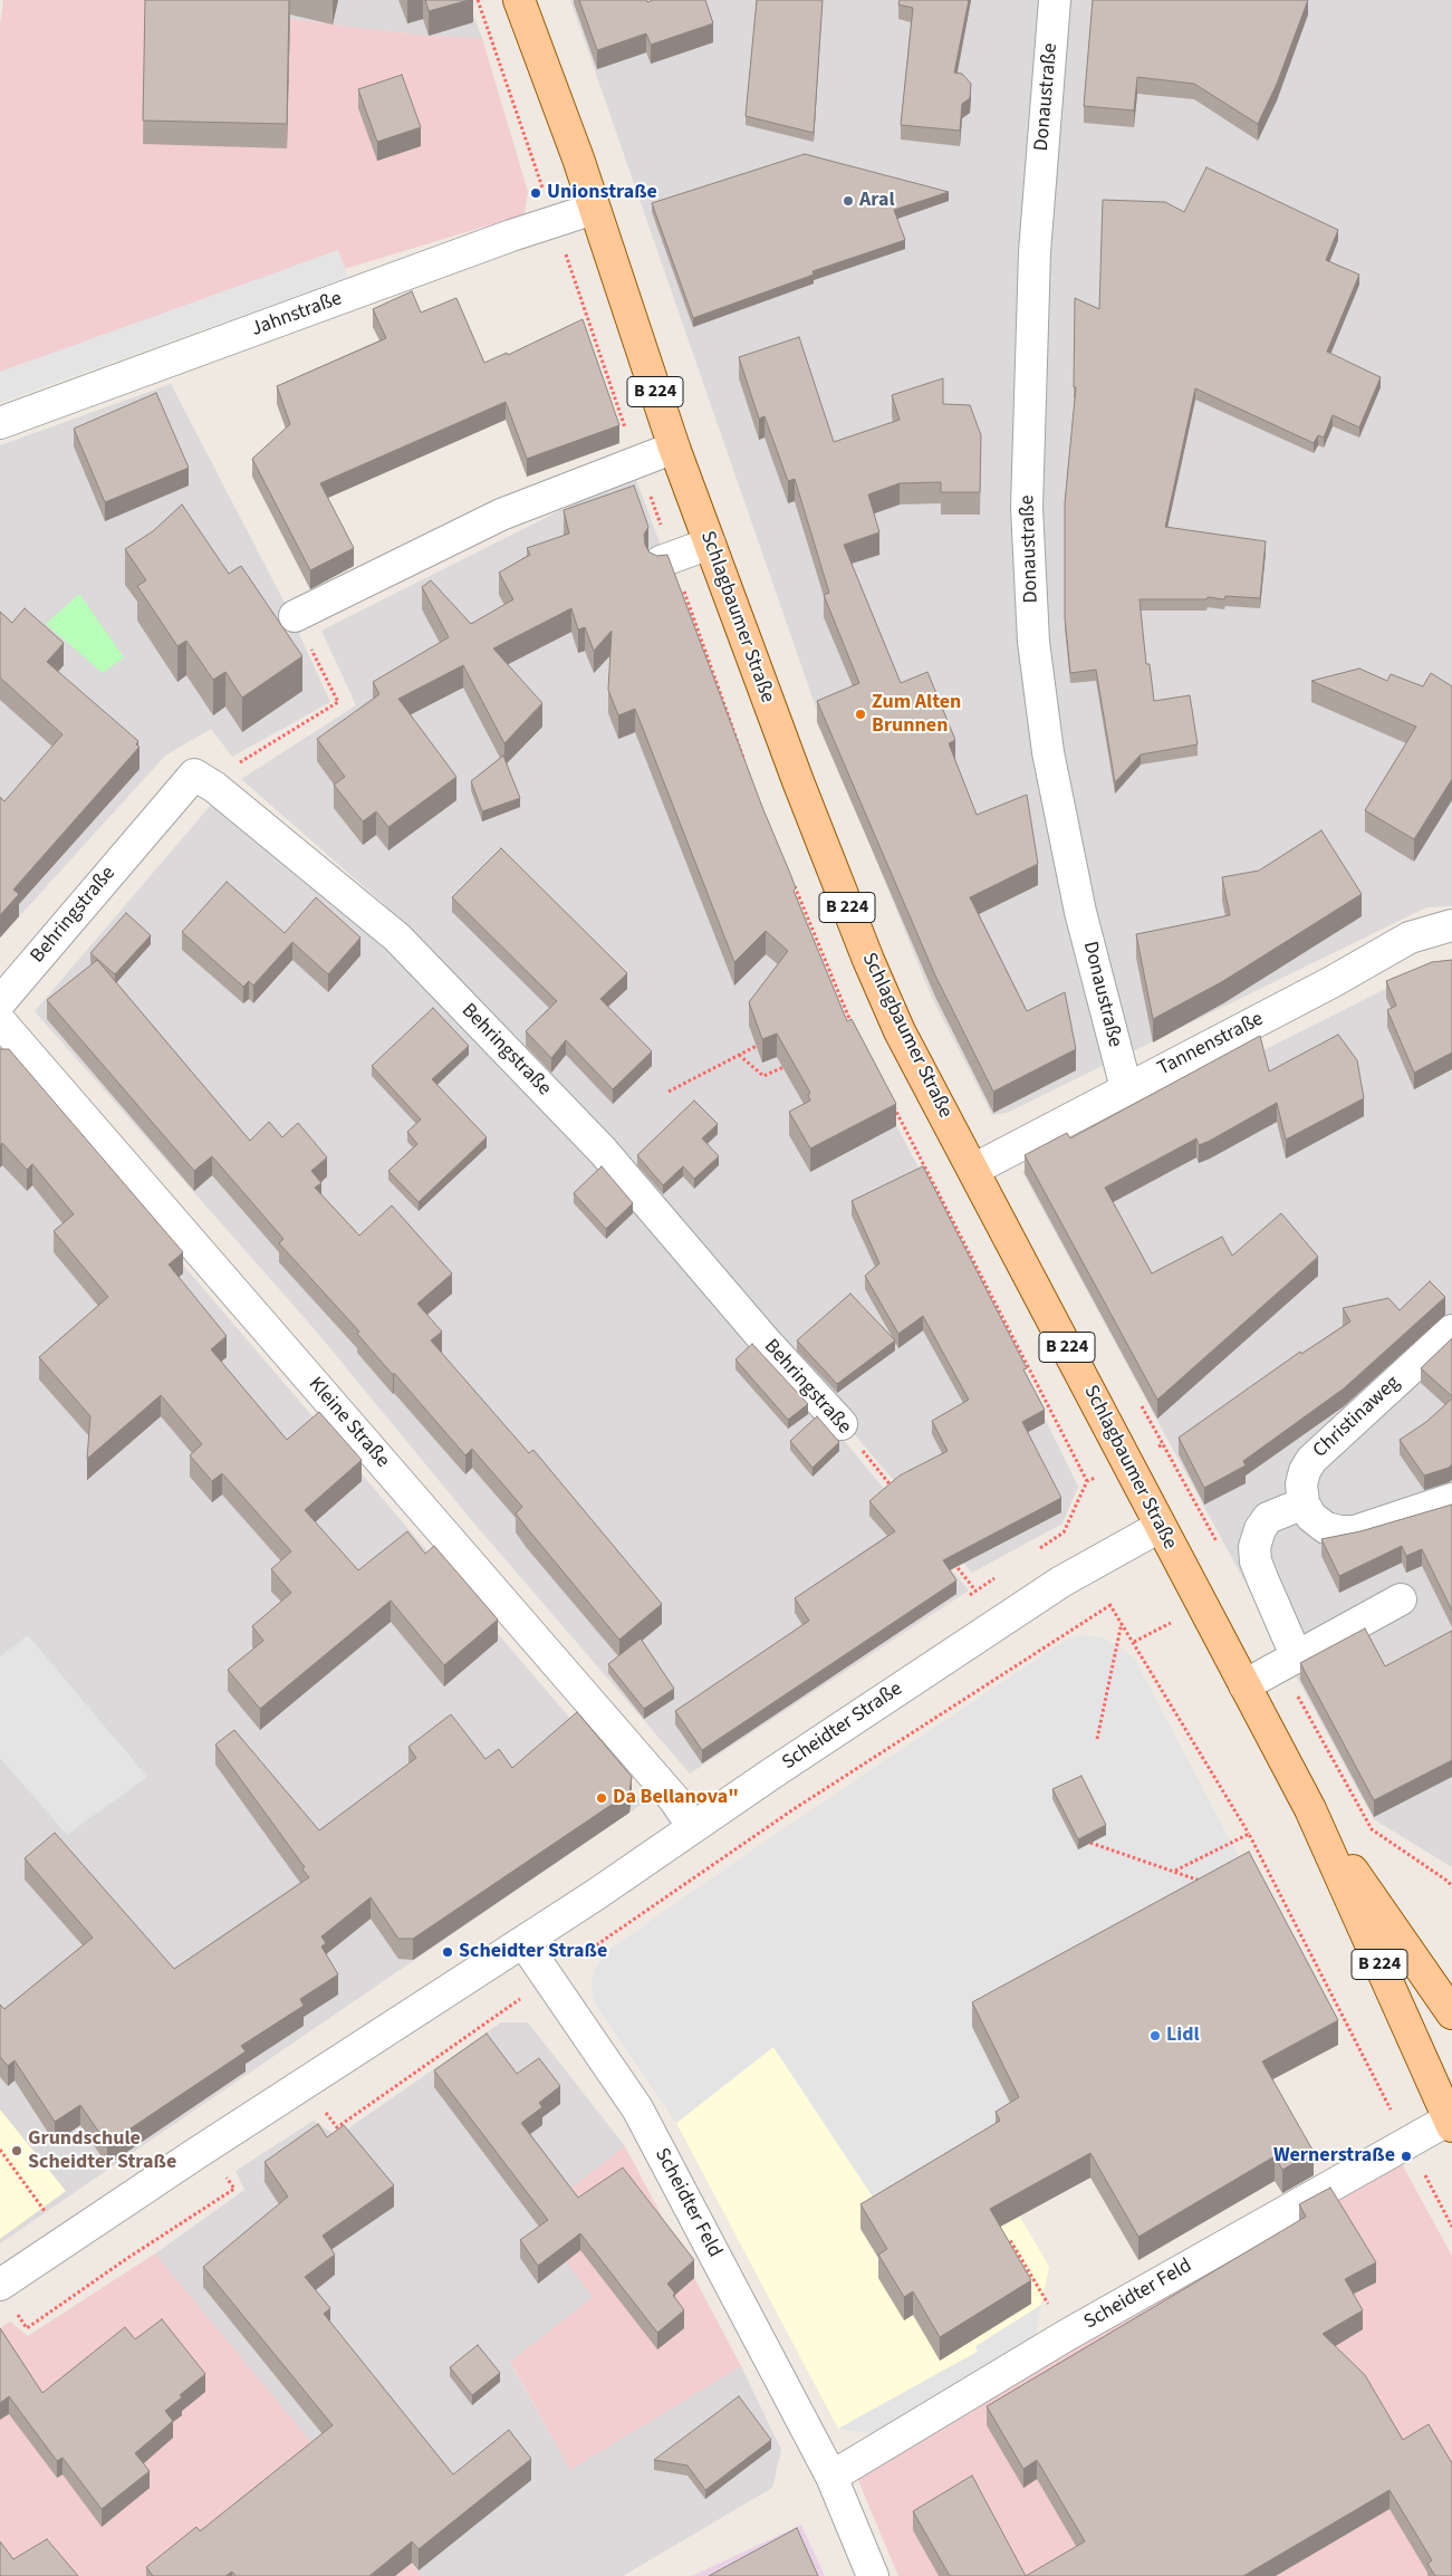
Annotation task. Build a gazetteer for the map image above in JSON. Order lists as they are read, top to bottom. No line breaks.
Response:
{"streets":{"main road":["B 224","Schlagbaumer Straße"],"street":["Donaustraße","Jahnstraße","Behringstraße","Tannenstraße","Christinaweg","Kleine Straße","Scheidter Straße","Scheidter Feld"]},"crossings":[["Donaustraße","Tannenstraße"],["Jahnstraße","Schlagbaumer Straße"],["Schlagbaumer Straße","Tannenstraße"],["Schlagbaumer Straße","Scheidter Straße"],["Schlagbaumer Straße","Scheidter Feld"],["Kleine Straße","Scheidter Straße"],["Scheidter Straße","Scheidter Feld"]],"places":["Unionstraße","Aral","Zum Alten Brunnen","Da Bellanova\"","Scheidter Straße","Lidl","Grundschule Scheidter Straße","Wernerstraße"]}
